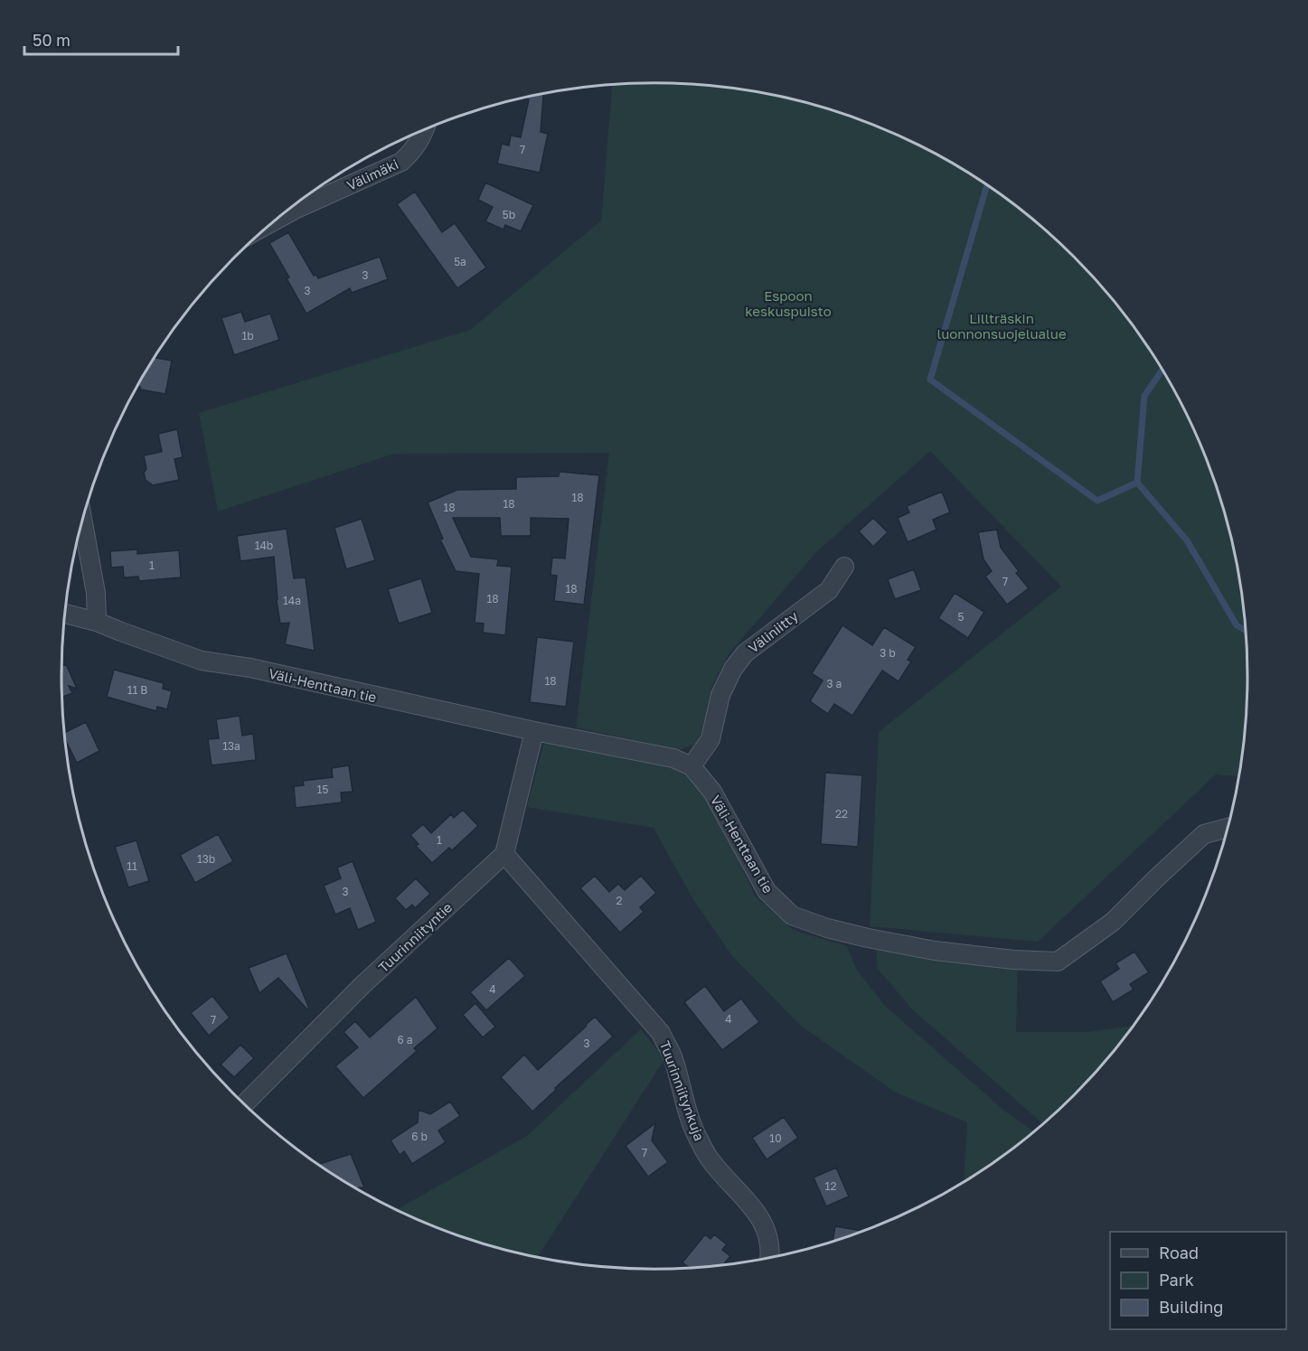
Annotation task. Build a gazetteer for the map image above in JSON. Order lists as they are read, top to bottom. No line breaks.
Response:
{"streets":{"street":["Välimäki","Väliniitty","Väli-Henttaan tie","Tuurinniityntie","Tuurinniitynkuja"]},"crossings":[["Väliniitty","Väli-Henttaan tie"],["Tuurinniityntie","Tuurinniitynkuja"]],"parks":["Espoon keskuspuisto","Lillträskin luonnonsuojelualue"],"house_numbers":["7","5b","5a","3","3","1b","18","18","18","14b","1","7","18","18","14a","5","3 b","18","3 a","11 B","13a","15","22","1","13b","11","3","2","4","4","7","6 a","3","6 b","10","7","12"],"legend":["Road","Park","Building"],"scale_bar":"50 m"}
